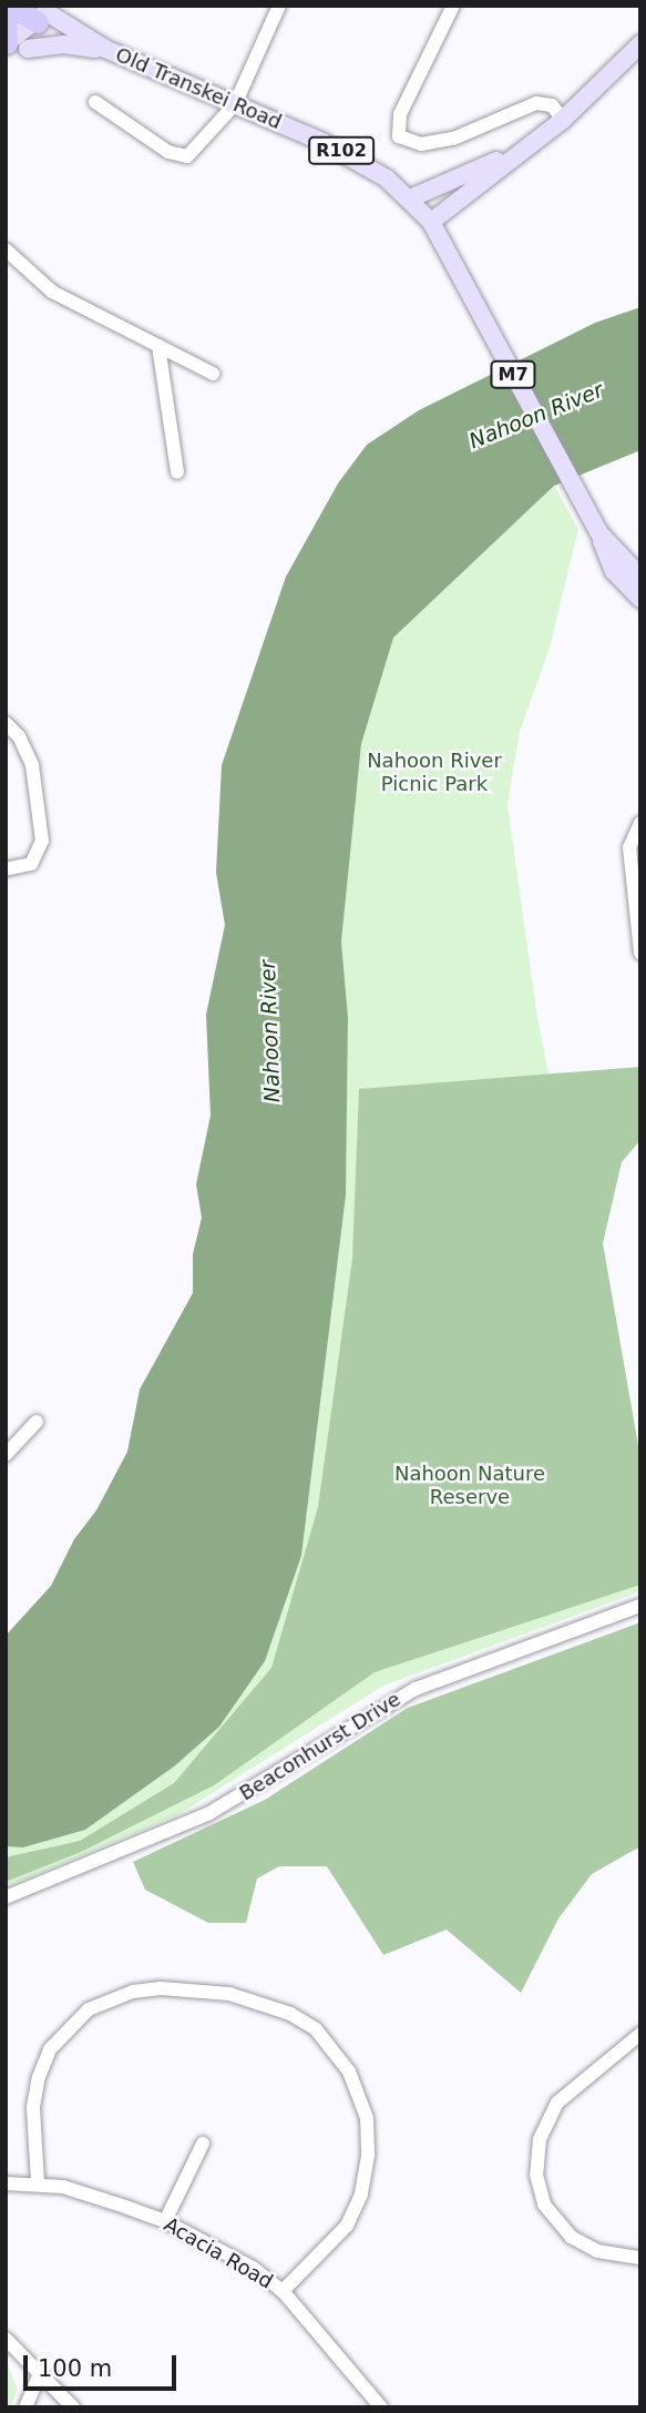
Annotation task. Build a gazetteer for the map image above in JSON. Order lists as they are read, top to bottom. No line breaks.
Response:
{"streets":{"main road":["Old Transkei Road","R102","M7"],"street":["Beaconhurst Drive","Acacia Road"]},"crossings":[["Old Transkei Road","R102"],["R102","M7"]],"water":["Nahoon River"],"parks":["Nahoon River Picnic Park","Nahoon Nature Reserve"],"scale_bar":"100 m"}
